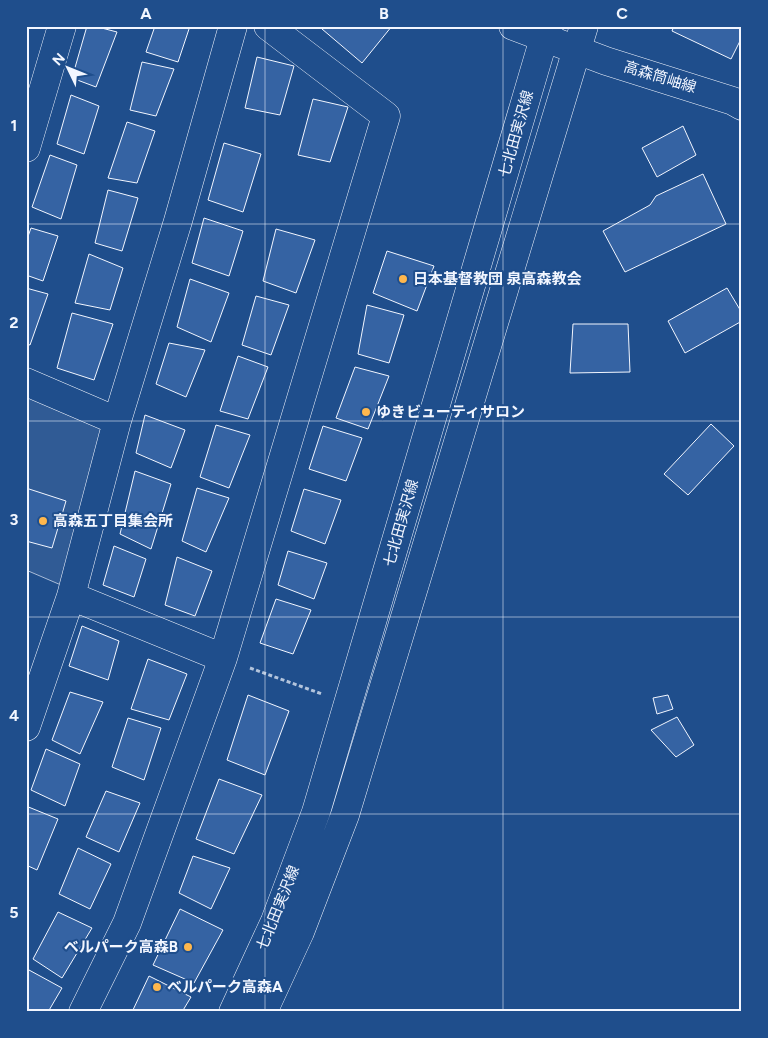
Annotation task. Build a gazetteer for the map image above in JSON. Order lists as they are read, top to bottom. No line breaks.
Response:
{"streets":{"street":["高森筒岫線","七北田実沢線"]},"crossings":[["高森筒岫線","七北田実沢線"]],"places":["日本基督教団 泉高森教会","ゆきビューティサロン","高森五丁目集会所","ベルパーク高森B","ベルパーク高森A"],"north":"top left","grid":{"columns":["A","B","C"],"rows":["1","2","3","4","5"]}}
